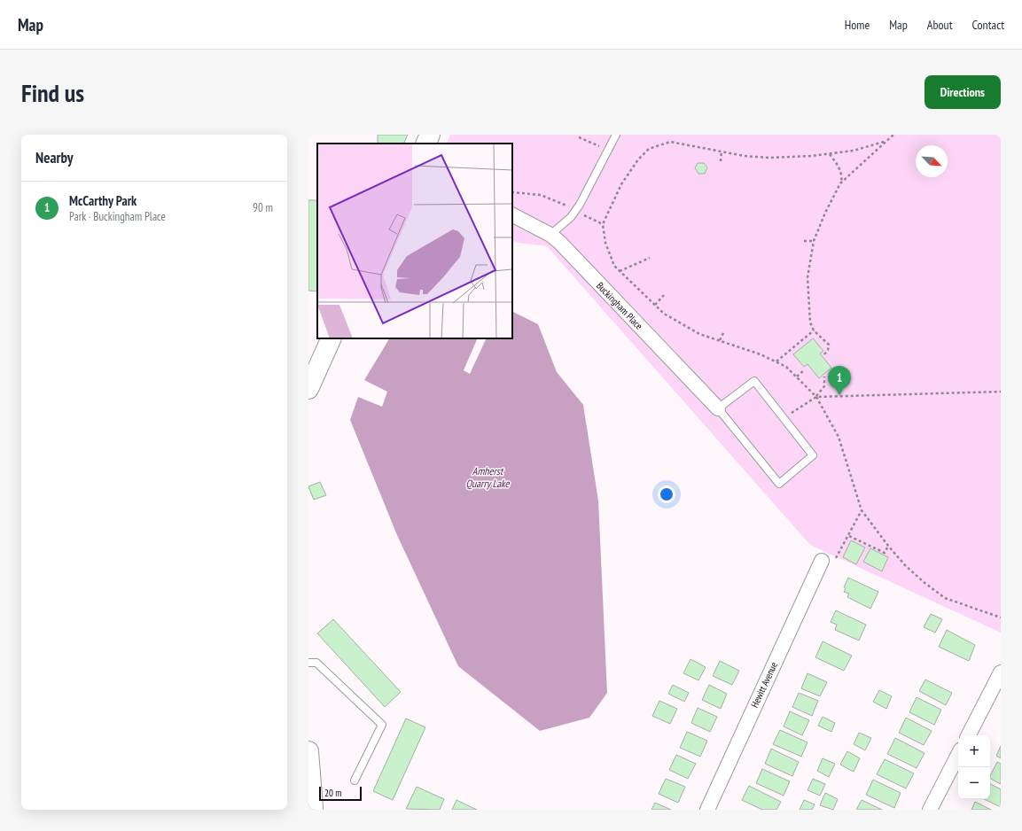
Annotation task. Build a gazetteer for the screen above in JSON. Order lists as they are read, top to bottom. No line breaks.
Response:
{"streets":{"street":["Buckingham Place","Hewitt Avenue"]},"water":["Amherst Quarry Lake"],"scale_bar":"20 m","north":"bottom right","page":{"header":"Map","nav":["Home","Map","About","Contact"],"buttons":"Directions","title":"Find us","heading":"Nearby","list":[{"mark":"1","name":"McCarthy Park","note":"Park · Buckingham Place","value":"90 m"}],"pins":"1","map_buttons":["+","−"],"scale":"20 m"}}
